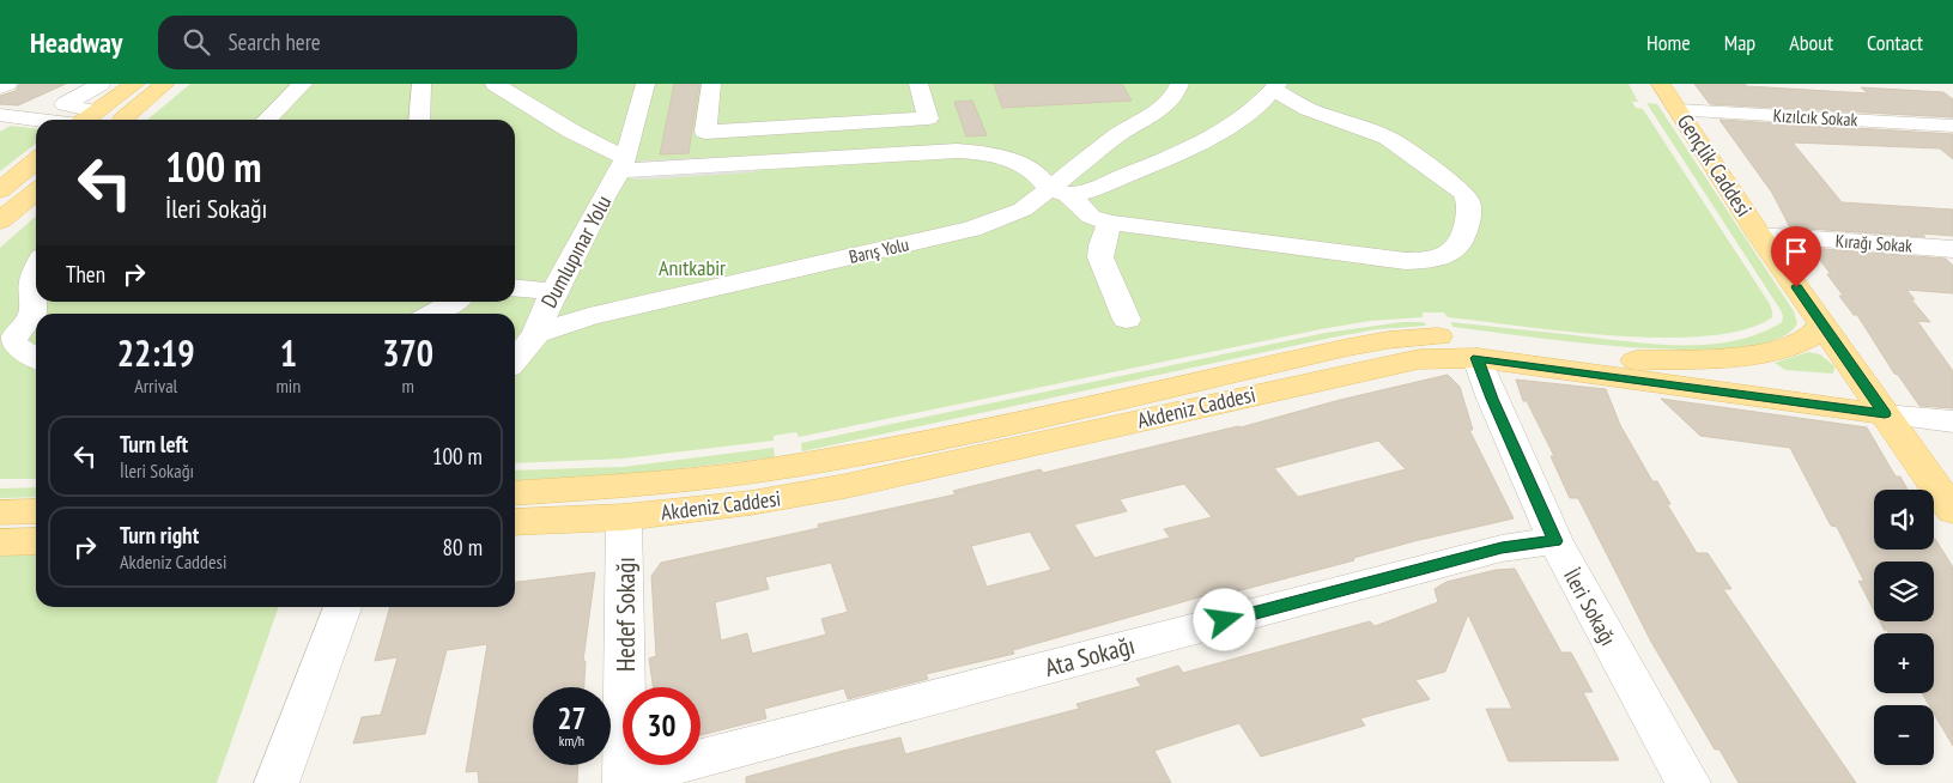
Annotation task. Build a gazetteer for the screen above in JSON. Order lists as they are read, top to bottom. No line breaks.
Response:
{"streets":{"main road":["Gençlik Caddesi","Akdeniz Caddesi"],"street":["Kızılcık Sokak","Kırağı Sokak","Barış Yolu","Dumlupınar Yolu","İleri Sokağı","Hedef Sokağı","Ata Sokağı"]},"crossings":[["Kızılcık Sokak","Gençlik Caddesi"],["Gençlik Caddesi","Kırağı Sokak"],["Gençlik Caddesi","Akdeniz Caddesi"],["Barış Yolu","Dumlupınar Yolu"],["Akdeniz Caddesi","İleri Sokağı"],["Akdeniz Caddesi","Hedef Sokağı"],["İleri Sokağı","Ata Sokağı"],["Hedef Sokağı","Ata Sokağı"]],"parks":["Anıtkabir"],"page":{"header":"Headway","search":"Search here","nav":["Home","Map","About","Contact"],"turn":["100 m","İleri Sokağı"],"then":"Then","eta":["22:19","Arrival","1","min","370","m"],"list":[{"name":"Turn left","note":"İleri Sokağı","value":"100 m"},{"name":"Turn right","note":"Akdeniz Caddesi","value":"80 m"}],"map_buttons":["+","−"],"speed":"27 km/h","limit":"30"}}
